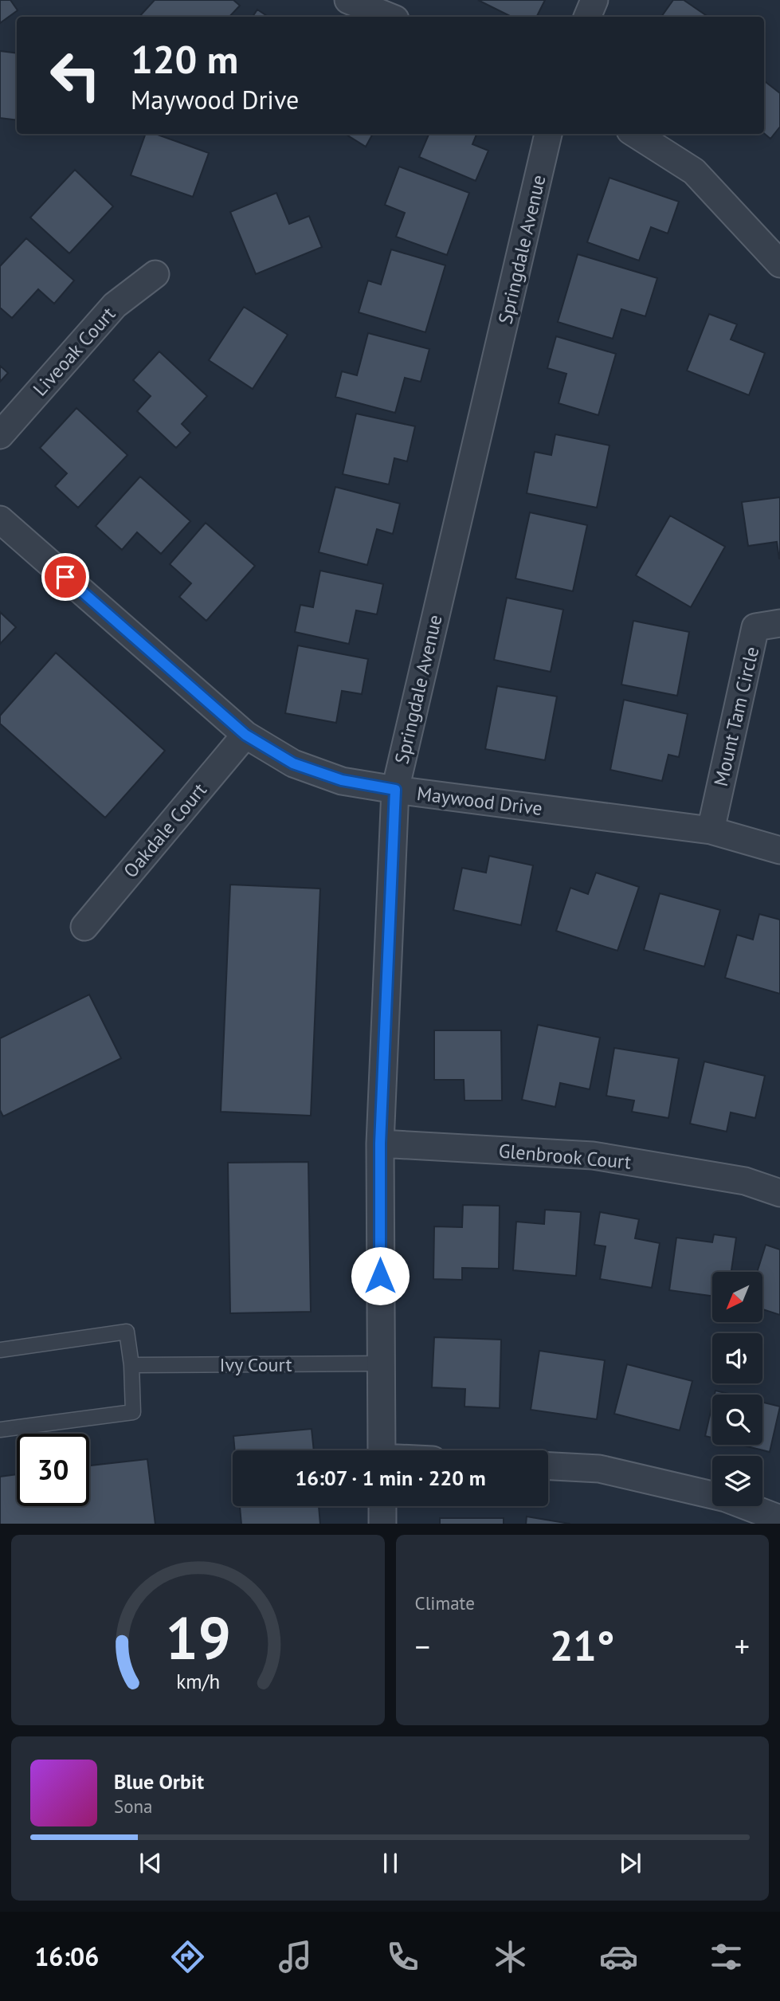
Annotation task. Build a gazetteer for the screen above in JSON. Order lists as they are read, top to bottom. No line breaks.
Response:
{"streets":{"street":["Springdale Avenue","Liveoak Court","Mount Tam Circle","Maywood Drive","Oakdale Court","Glenbrook Court"],"lane":["Ivy Court"]},"crossings":[["Springdale Avenue","Maywood Drive"],["Springdale Avenue","Glenbrook Court"],["Springdale Avenue","Ivy Court"],["Mount Tam Circle","Maywood Drive"],["Maywood Drive","Oakdale Court"]],"north":"bottom left","page":{"turn":["120 m","Maywood Drive"],"limit":"30","trip":"16:07 · 1 min · 220 m","tile":"Climate","heat":["−","21°","+"],"song":["Blue Orbit","Sona"],"tabs":"16:06","gauge":["19","km/h"]}}
